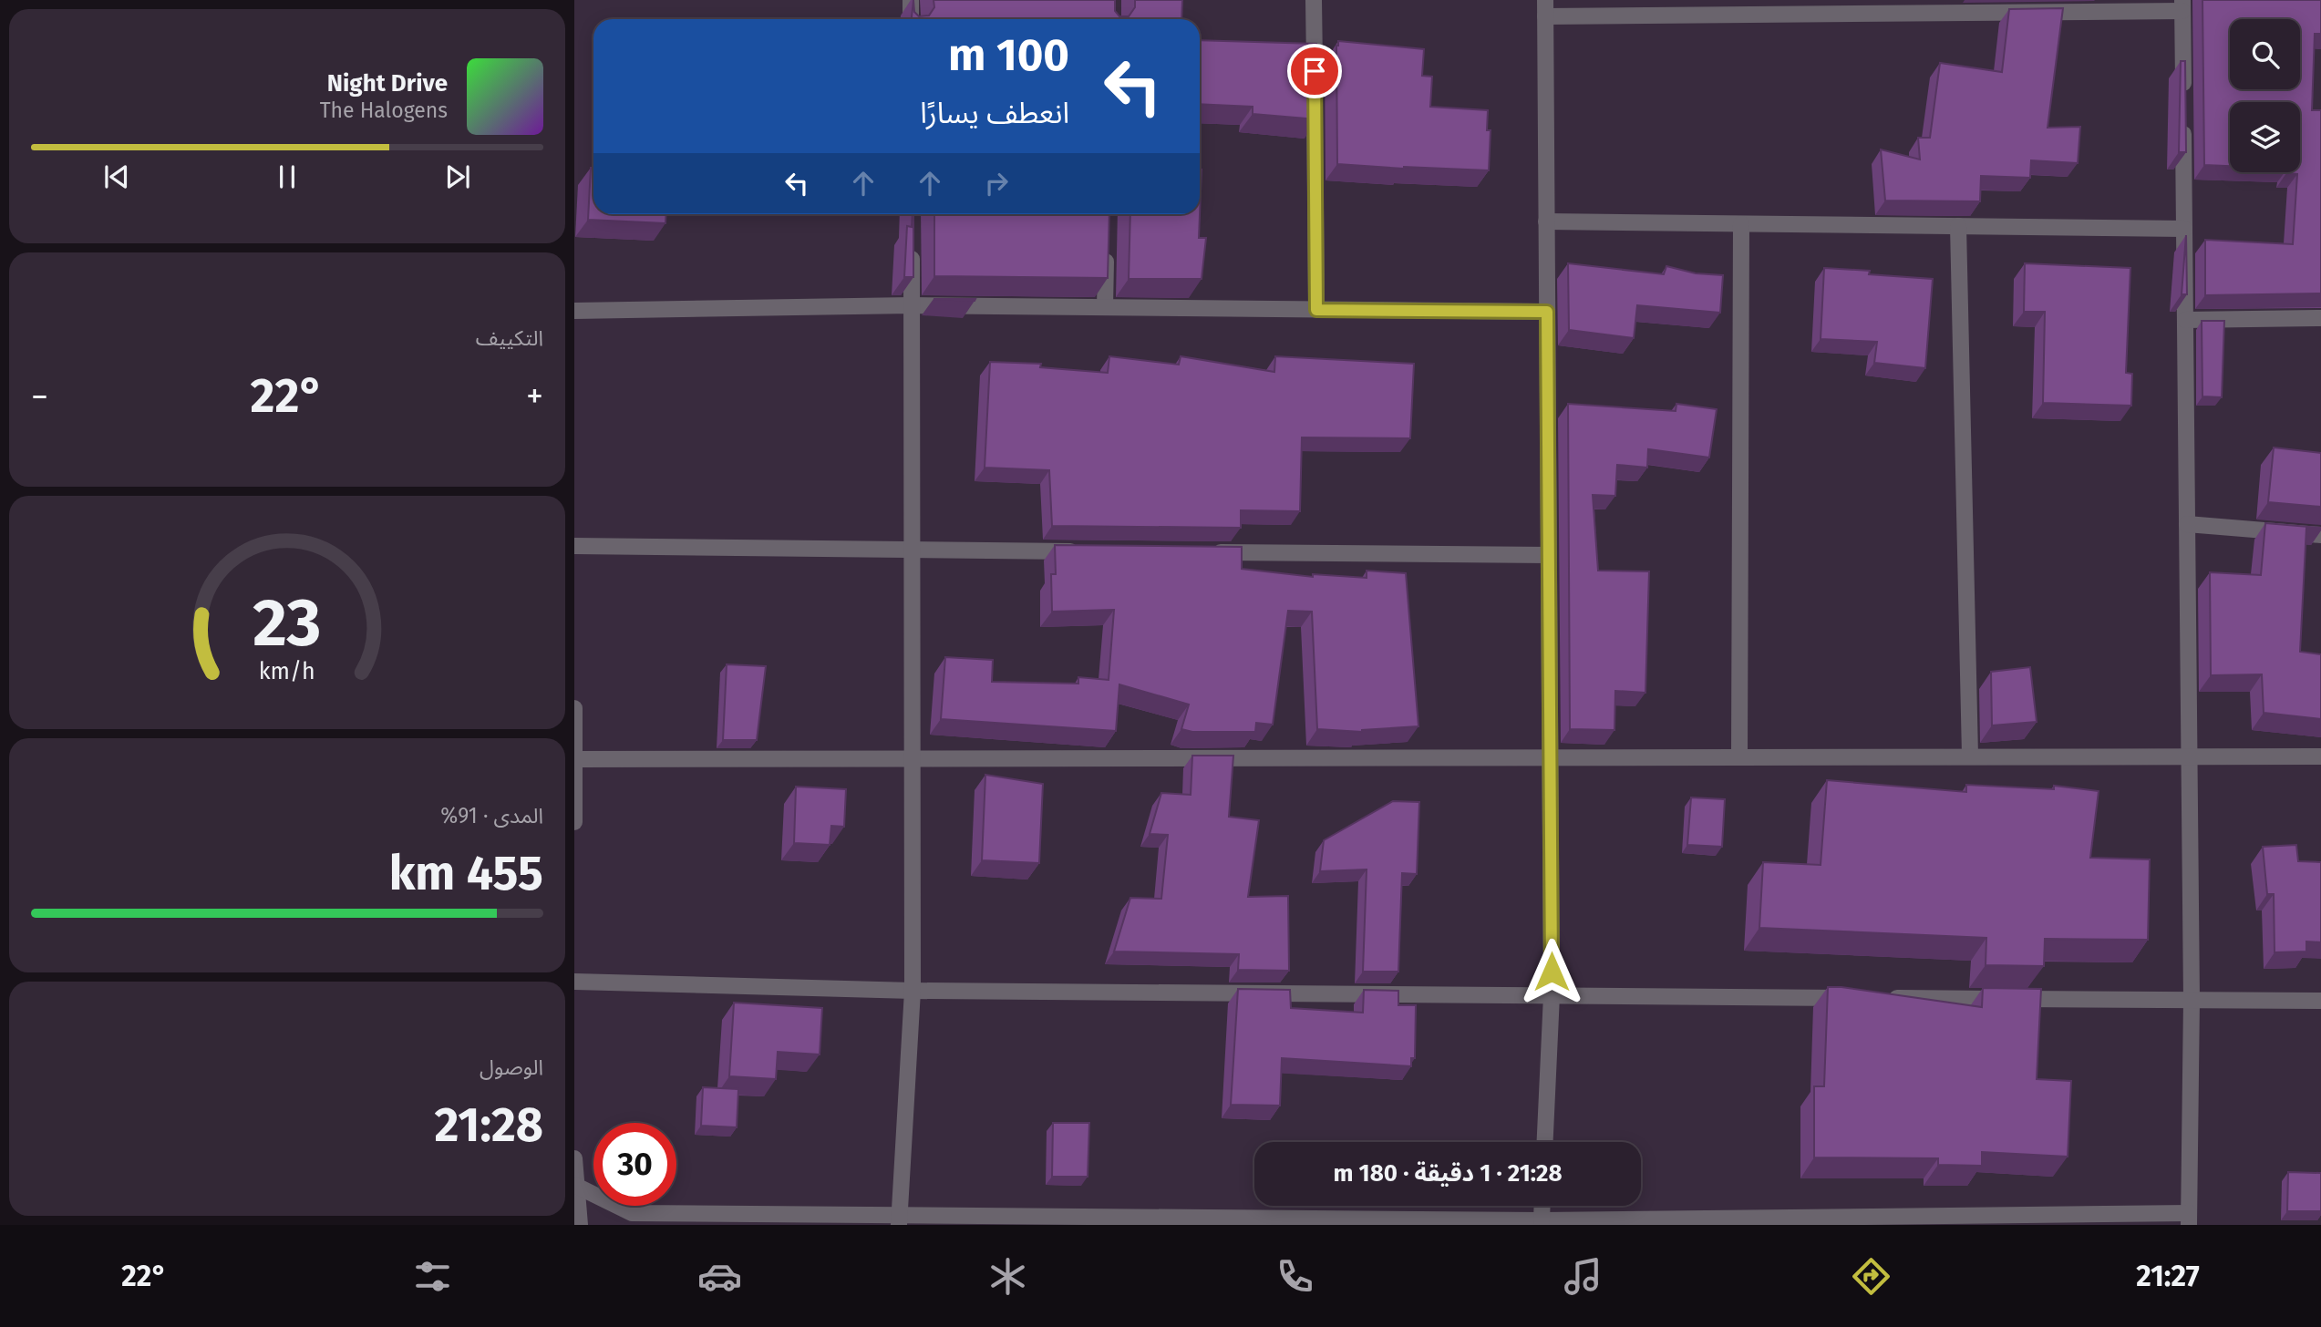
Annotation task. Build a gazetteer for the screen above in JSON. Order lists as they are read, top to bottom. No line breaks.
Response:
{"page":{"turn":["100 m","انعطف يسارًا"],"song":["Night Drive","The Halogens"],"tile":["التكييف",["المدى · 91%","455 km"],["الوصول","21:28"]],"heat":["−","22°","+"],"limit":"30","trip":"21:28 · 1 دقيقة · 180 m","tabs":["21:27","22°"],"gauge":["23","km/h"]}}
